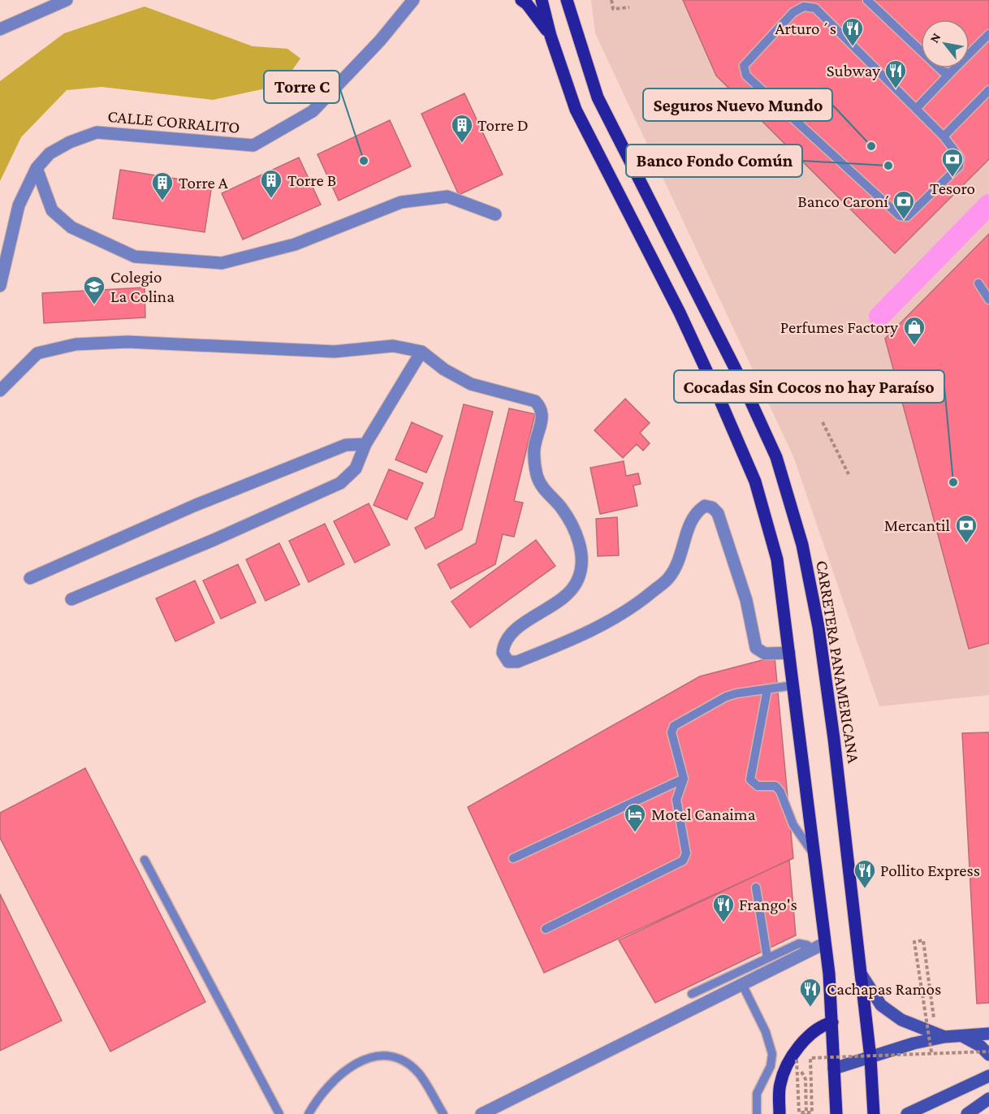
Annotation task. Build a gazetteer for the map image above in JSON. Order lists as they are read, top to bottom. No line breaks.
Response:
{"streets":{"main road":["CARRETERA PANAMERICANA"],"street":["CALLE CORRALITO"]},"places":{"restaurant":["Arturo´s","Subway","Pollito Express","Frango's","Cachapas Ramos"],"building":["Torre D","Torre B","Torre A"],"other":["Seguros Nuevo Mundo","Torre C","Banco Fondo Común","Cocadas Sin Cocos no hay Paraíso"],"bank":["Tesoro","Banco Caroní","Mercantil"],"school or university":["Colegio La Colina"],"shop":["Perfumes Factory"],"hotel":["Motel Canaima"]},"north":"top left"}
